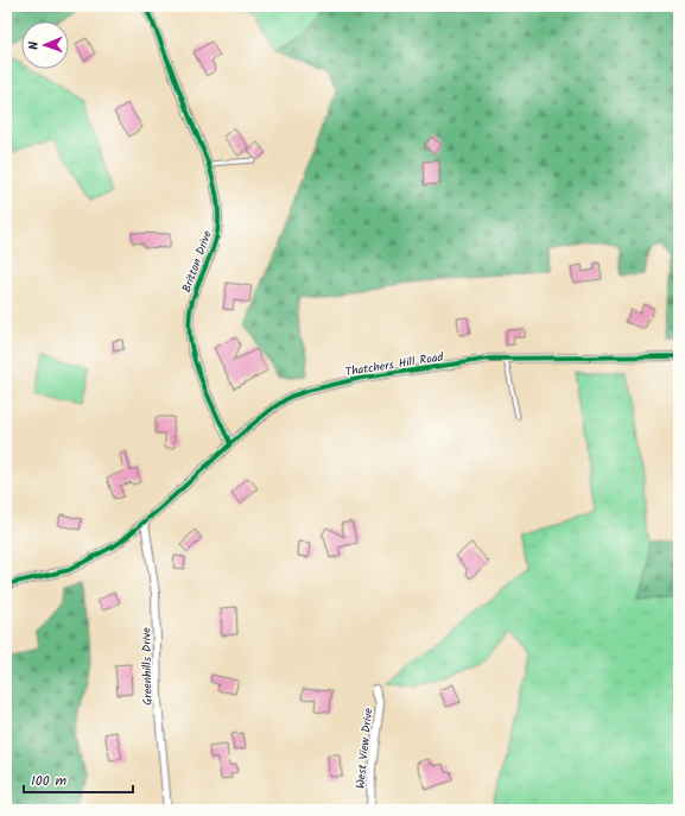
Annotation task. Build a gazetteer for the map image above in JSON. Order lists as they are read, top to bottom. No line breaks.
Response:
{"streets":{"street":["Britton Drive","Thatchers Hill Road","Greenhills Drive","West View Drive"]},"crossings":[["Britton Drive","Thatchers Hill Road"],["Thatchers Hill Road","Greenhills Drive"]],"scale_bar":"100 m","north":"left"}
